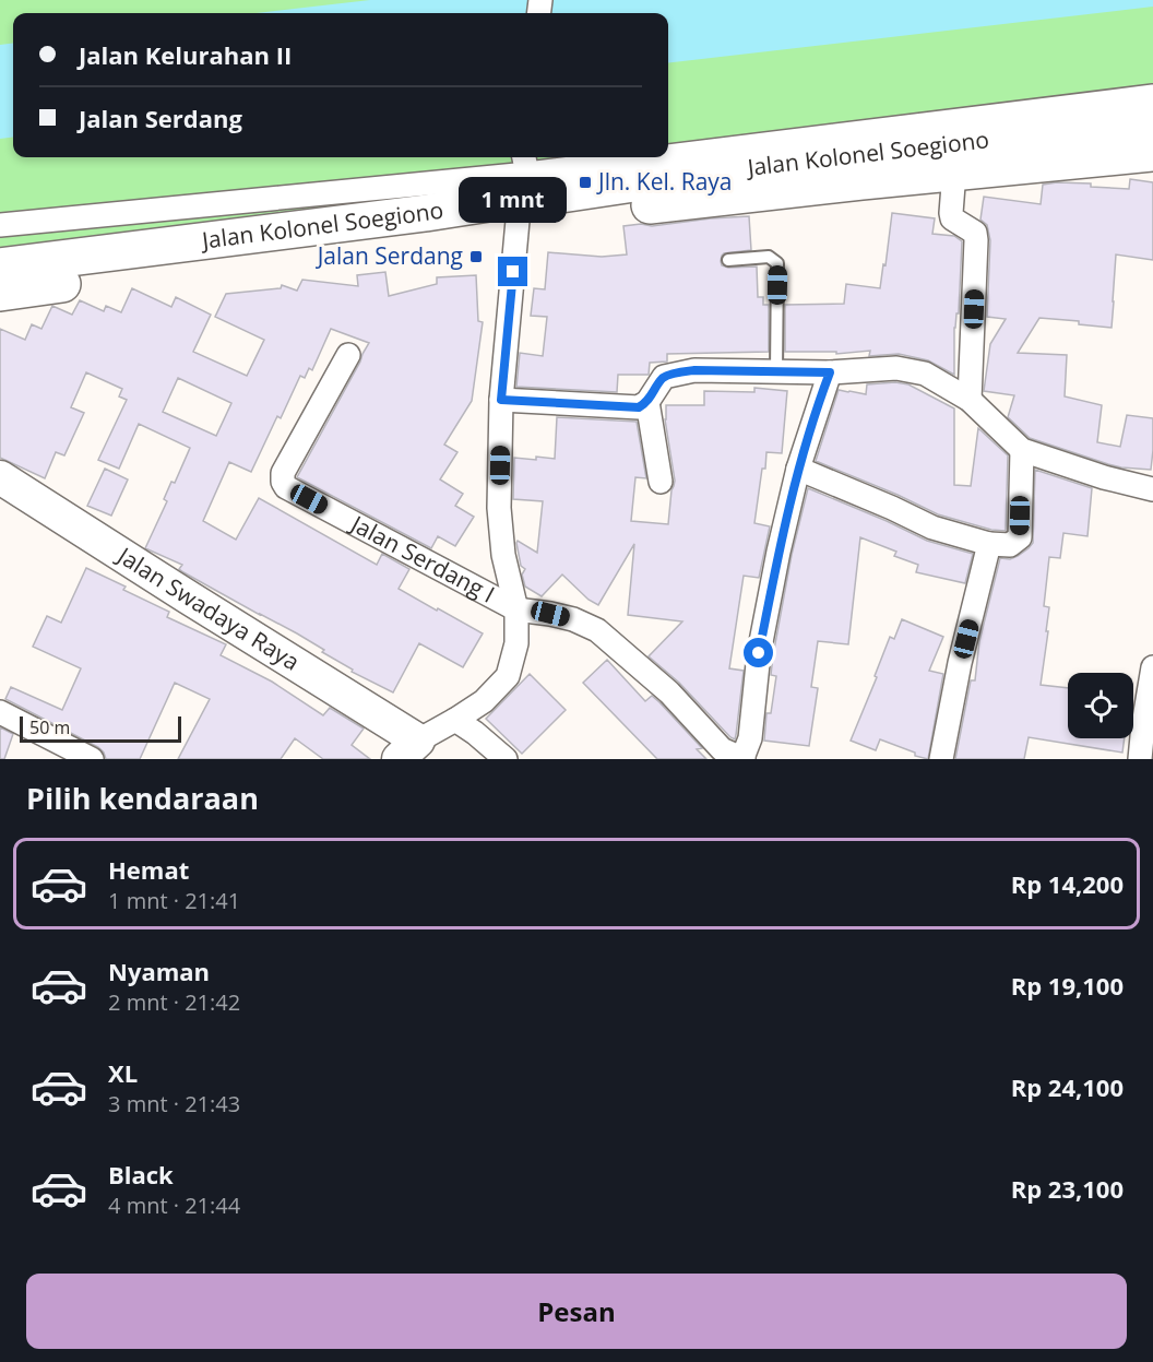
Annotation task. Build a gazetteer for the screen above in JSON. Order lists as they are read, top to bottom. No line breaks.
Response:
{"streets":{"main road":["Jalan Kolonel Soegiono"],"street":["Jalan Serdang I","Jalan Swadaya Raya"]},"places":{"transit":["Jln. Kel. Raya","Jalan Serdang"]},"scale_bar":"50 m","page":{"banner":["Jalan Kelurahan II","Jalan Serdang"],"bubble":"1 mnt","scale":"50 m","heading":"Pilih kendaraan","list":[{"name":"Hemat","note":"1 mnt · 21:41","value":"Rp 14,200"},{"name":"Nyaman","note":"2 mnt · 21:42","value":"Rp 19,100"},{"name":"XL","note":"3 mnt · 21:43","value":"Rp 24,100"},{"name":"Black","note":"4 mnt · 21:44","value":"Rp 23,100"}],"buttons":"Pesan"}}
